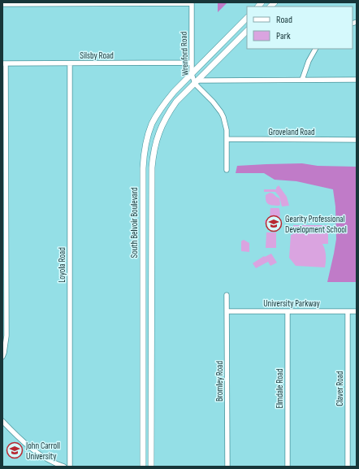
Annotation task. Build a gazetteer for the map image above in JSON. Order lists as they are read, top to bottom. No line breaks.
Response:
{"streets":{"street":["Wrenford Road","Silsby Road","Groveland Road","South Belvoir Boulevard","Loyola Road","University Parkway","Bromley Road","Elmdale Road","Claver Road"]},"crossings":[["Wrenford Road","Silsby Road"],["Wrenford Road","Groveland Road"],["Wrenford Road","South Belvoir Boulevard"],["Silsby Road","Loyola Road"],["University Parkway","Bromley Road"],["University Parkway","Elmdale Road"],["University Parkway","Claver Road"]],"places":{"school or university":["Gearity Professional Development School","John Carroll University"]},"legend":["Road","Park"]}
